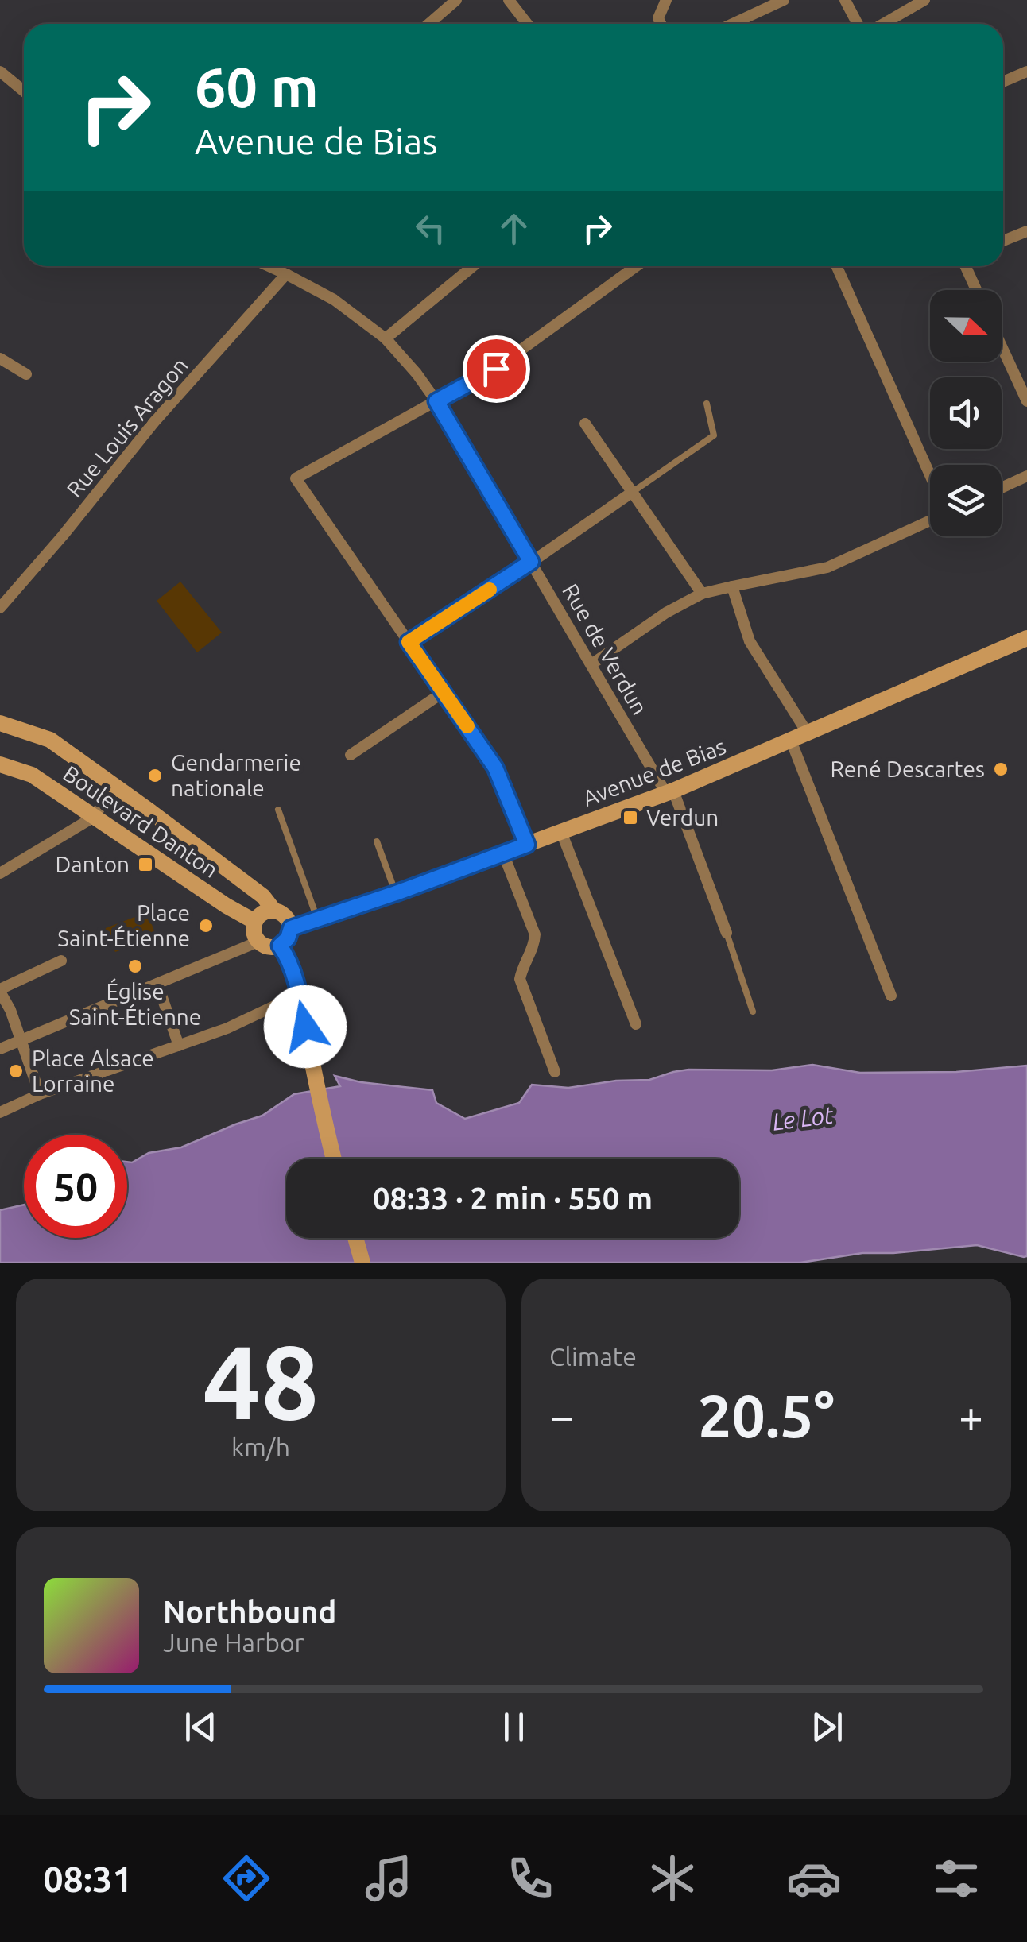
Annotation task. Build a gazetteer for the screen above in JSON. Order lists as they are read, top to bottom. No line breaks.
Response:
{"streets":{"main road":["Avenue de Bias","Boulevard Danton"],"street":["Rue Louis Aragon","Rue de Verdun"]},"crossings":[["Rue Louis Aragon","Rue de Verdun"],["Rue de Verdun","Avenue de Bias"],["Avenue de Bias","Boulevard Danton"]],"water":["Le Lot"],"places":{"other":["René Descartes","Gendarmerie nationale","Place Saint-Étienne","Église Saint-Étienne","Place Alsace Lorraine"],"transit":["Verdun","Danton"]},"north":"right","page":{"turn":["60 m","Avenue de Bias"],"limit":"50","trip":"08:33 · 2 min · 550 m","tile":[["48","km/h"],"Climate"],"heat":["−","20.5°","+"],"song":["Northbound","June Harbor"],"tabs":"08:31"}}
